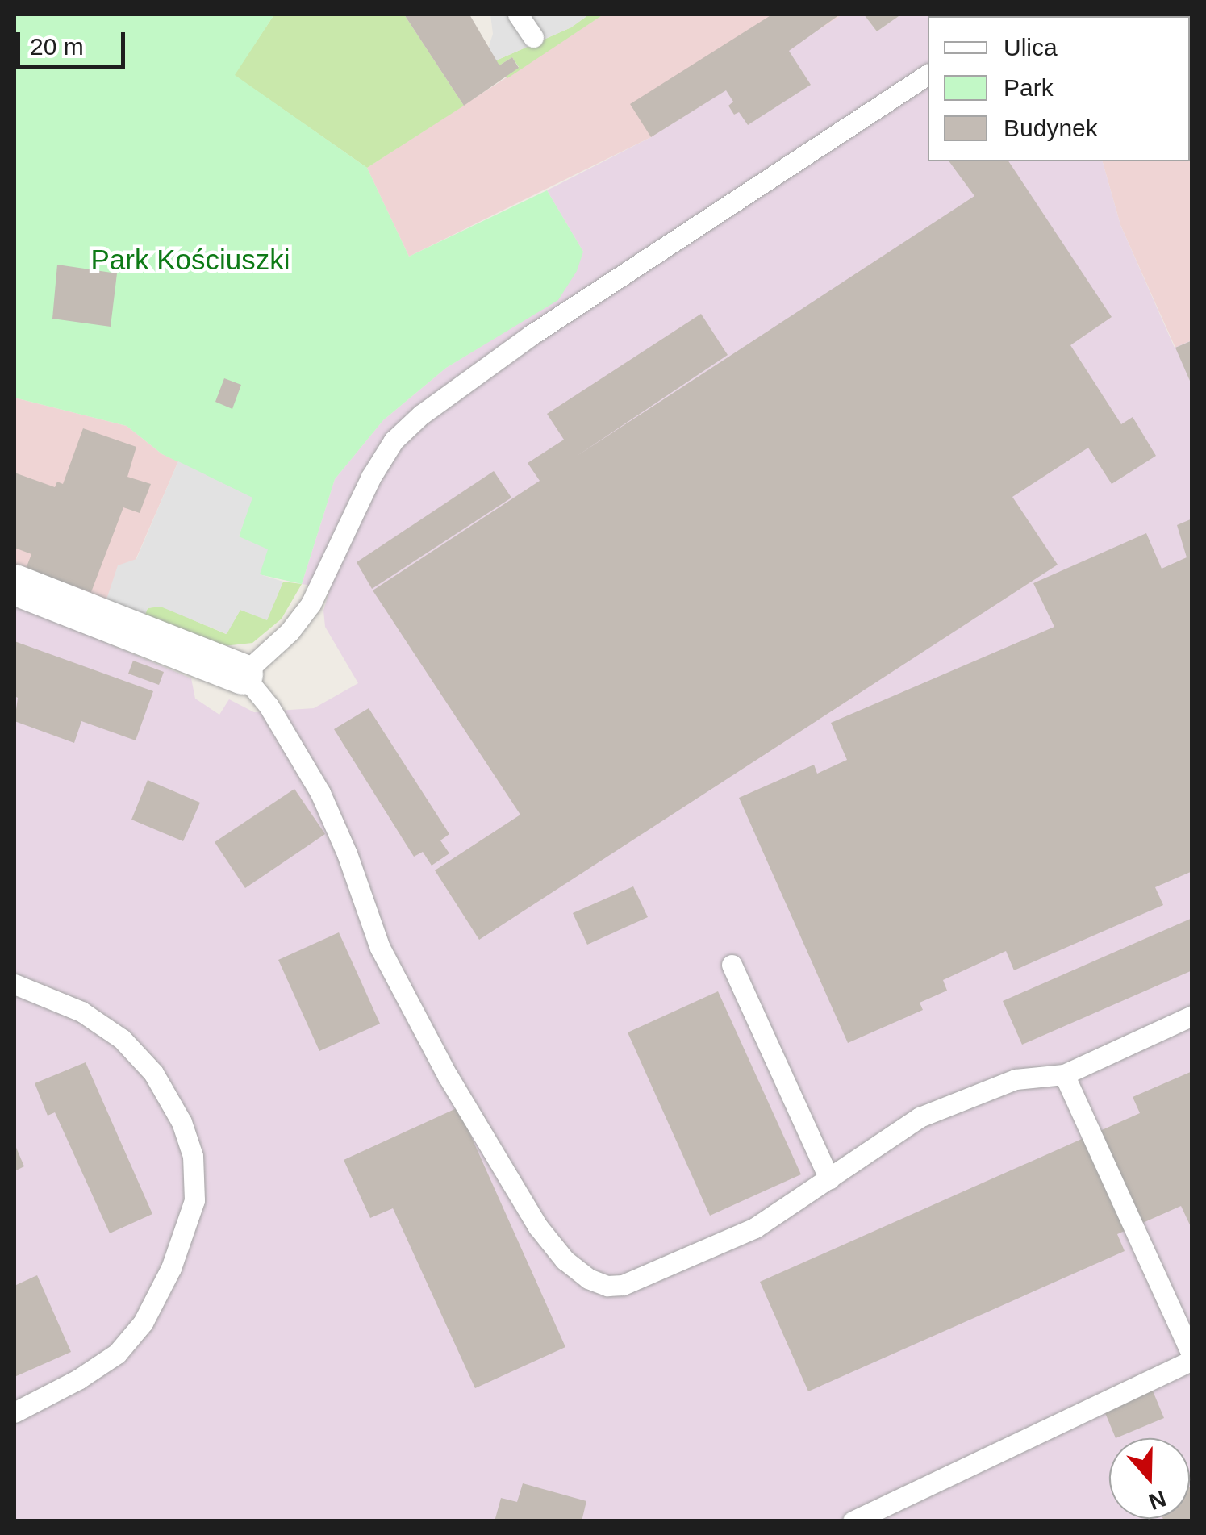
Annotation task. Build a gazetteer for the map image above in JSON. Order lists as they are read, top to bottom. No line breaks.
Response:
{"parks":["Park Kościuszki"],"legend":["Ulica","Park","Budynek"],"scale_bar":"20 m","north":"bottom"}
